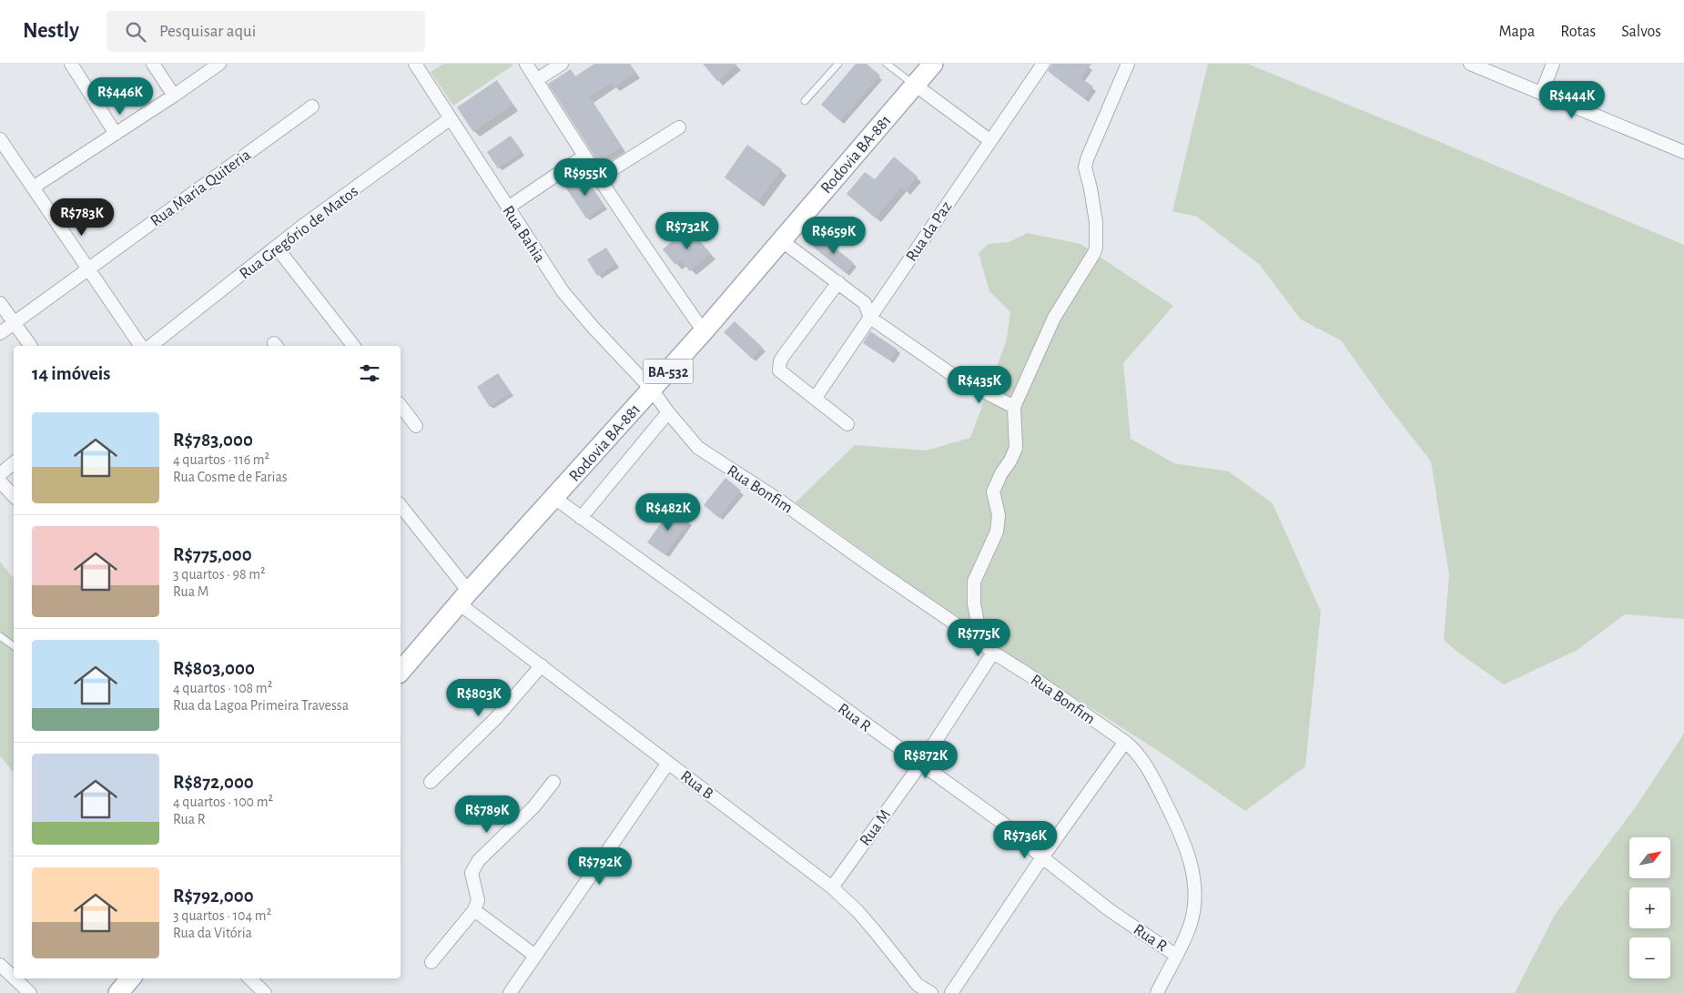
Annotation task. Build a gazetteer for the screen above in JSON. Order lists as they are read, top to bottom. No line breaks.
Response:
{"streets":{"main road":["Rodovia BA-881","BA-532"],"street":["Rua Maria Quiteria","Rua da Paz","Rua Gregório de Matos","Rua Bahia","Rua Bonfim","Rua R","Rua B","Rua M"]},"crossings":[["Rodovia BA-881","Rua Bahia"],["Rodovia BA-881","Rua Bonfim"],["Rodovia BA-881","Rua R"],["Rodovia BA-881","Rua B"],["Rua Gregório de Matos","Rua Bahia"],["Rua Bahia","Rua Bonfim"],["Rua Bonfim","Rua R"],["Rua Bonfim","Rua M"],["Rua R","Rua M"],["Rua B","Rua M"]],"north":"top right","page":{"header":"Nestly","search":"Pesquisar aqui","nav":["Mapa","Rotas","Salvos"],"price":["R$446K","R$444K","R$955K","R$783K","R$732K","R$659K","R$435K","R$482K","R$775K","R$803K","R$872K","R$789K","R$736K","R$792K"],"heading":"14 imóveis","list":[{"name":"R$783,000","note":"4 quartos · 116 m² · Rua Cosme de Farias"},{"name":"R$775,000","note":"3 quartos · 98 m² · Rua M"},{"name":"R$803,000","note":"4 quartos · 108 m² · Rua da Lagoa Primeira Travessa"},{"name":"R$872,000","note":"4 quartos · 100 m² · Rua R"},{"name":"R$792,000","note":"3 quartos · 104 m² · Rua da Vitória"}],"map_buttons":["+","−"]}}
